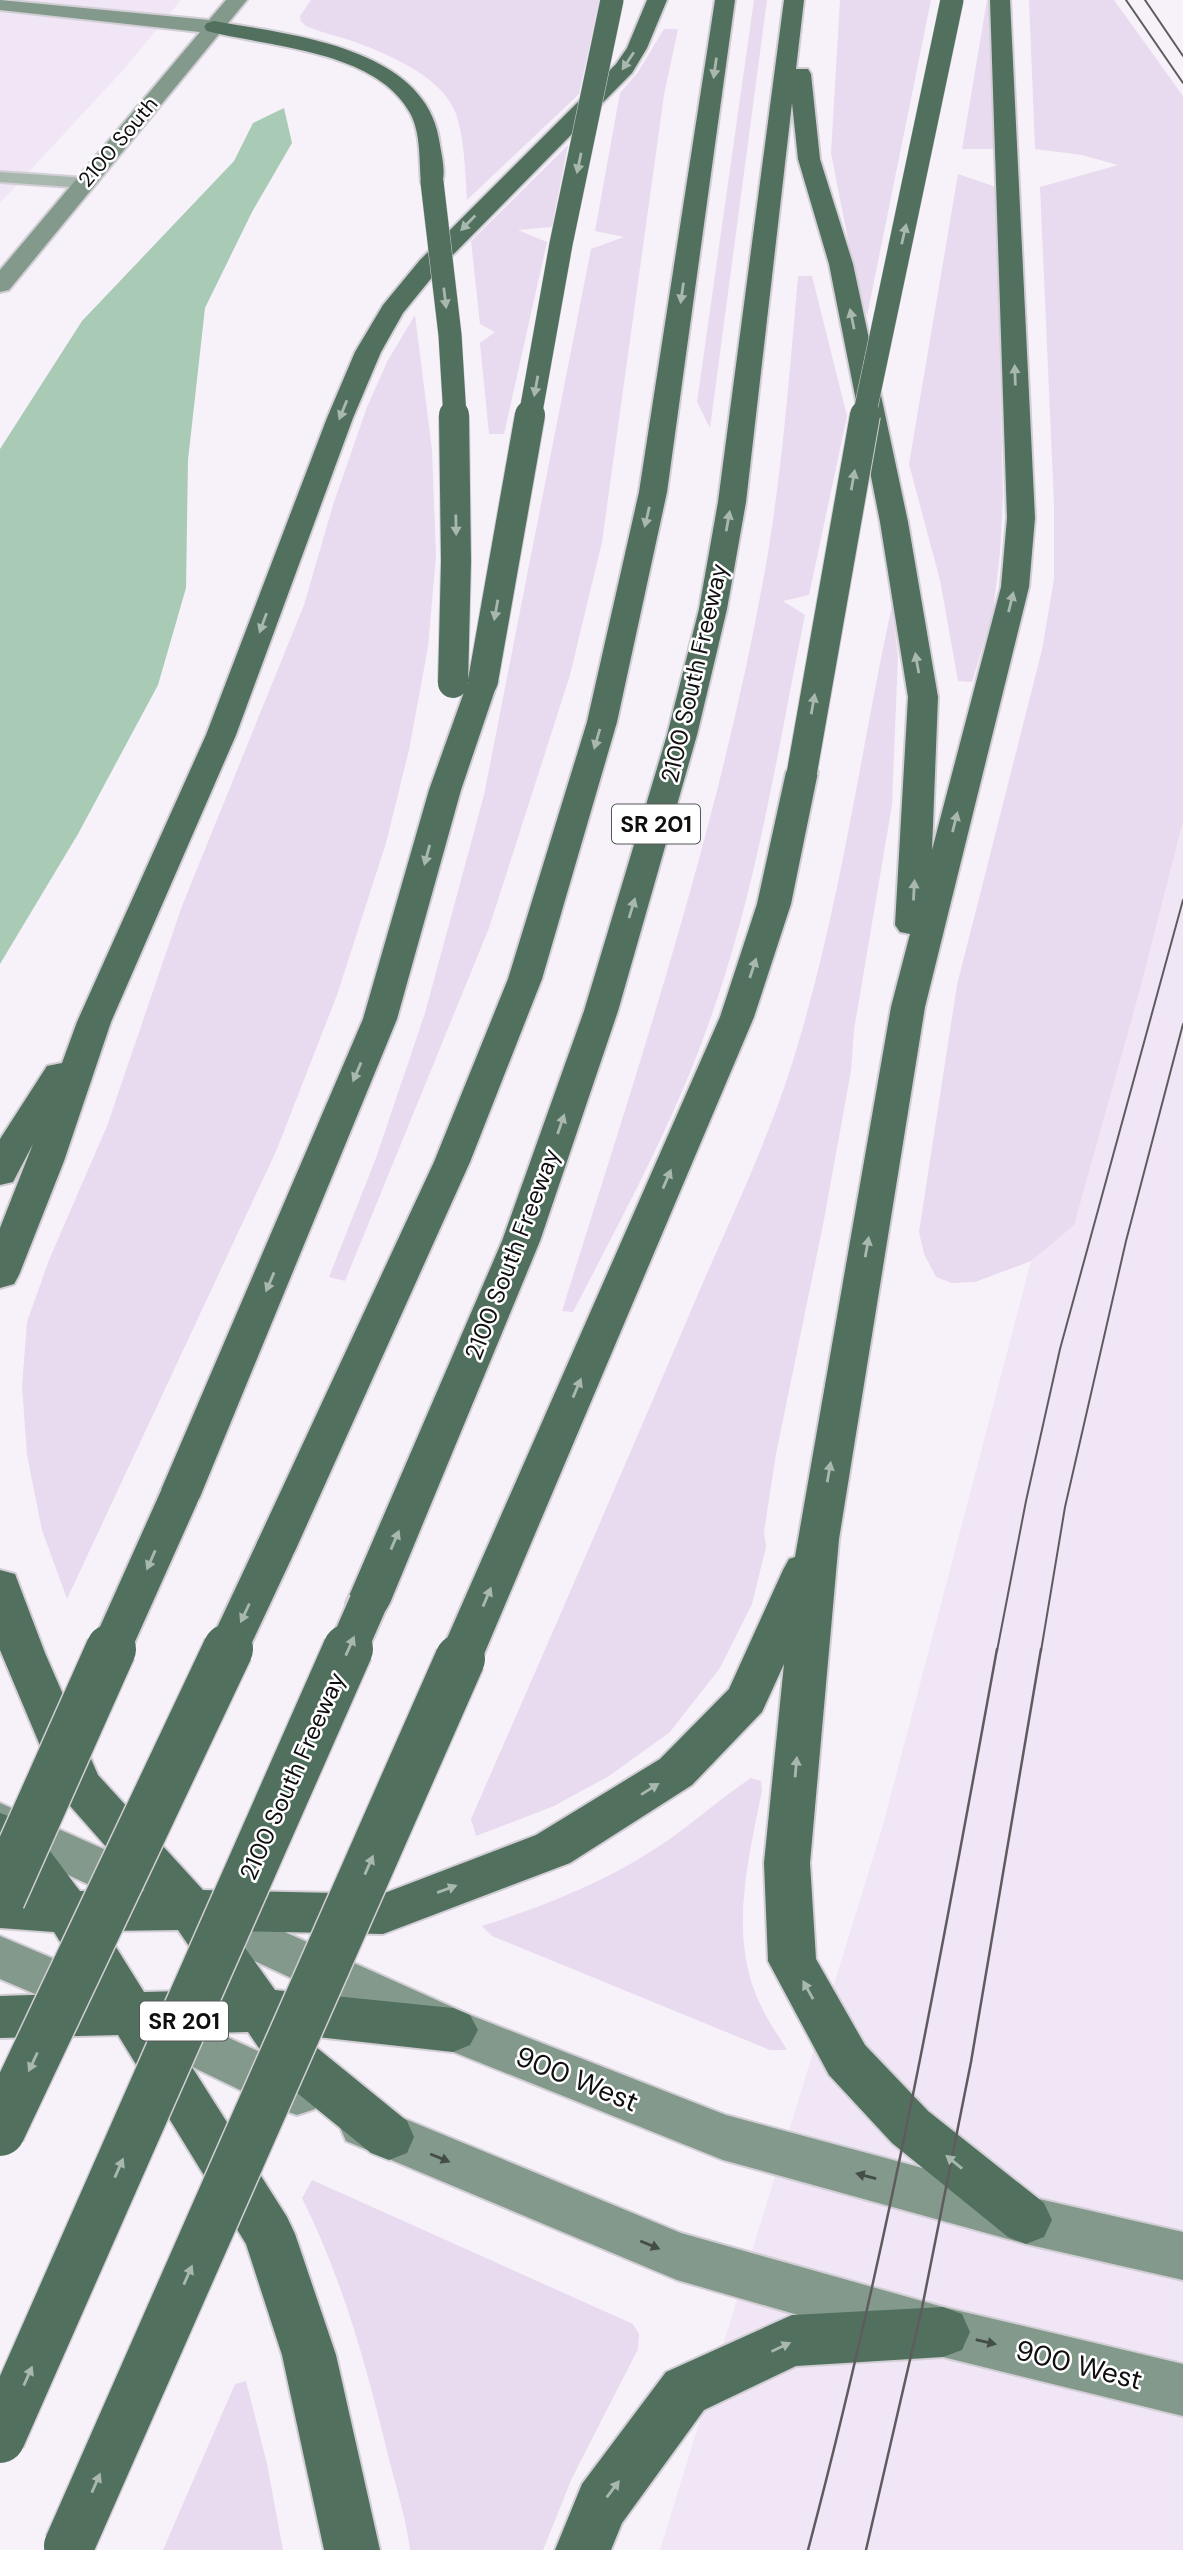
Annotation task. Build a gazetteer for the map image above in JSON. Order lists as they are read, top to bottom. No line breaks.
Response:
{"streets":{"highway":["2100 South Freeway","SR 201"],"main road":["2100 South","900 West"]}}
